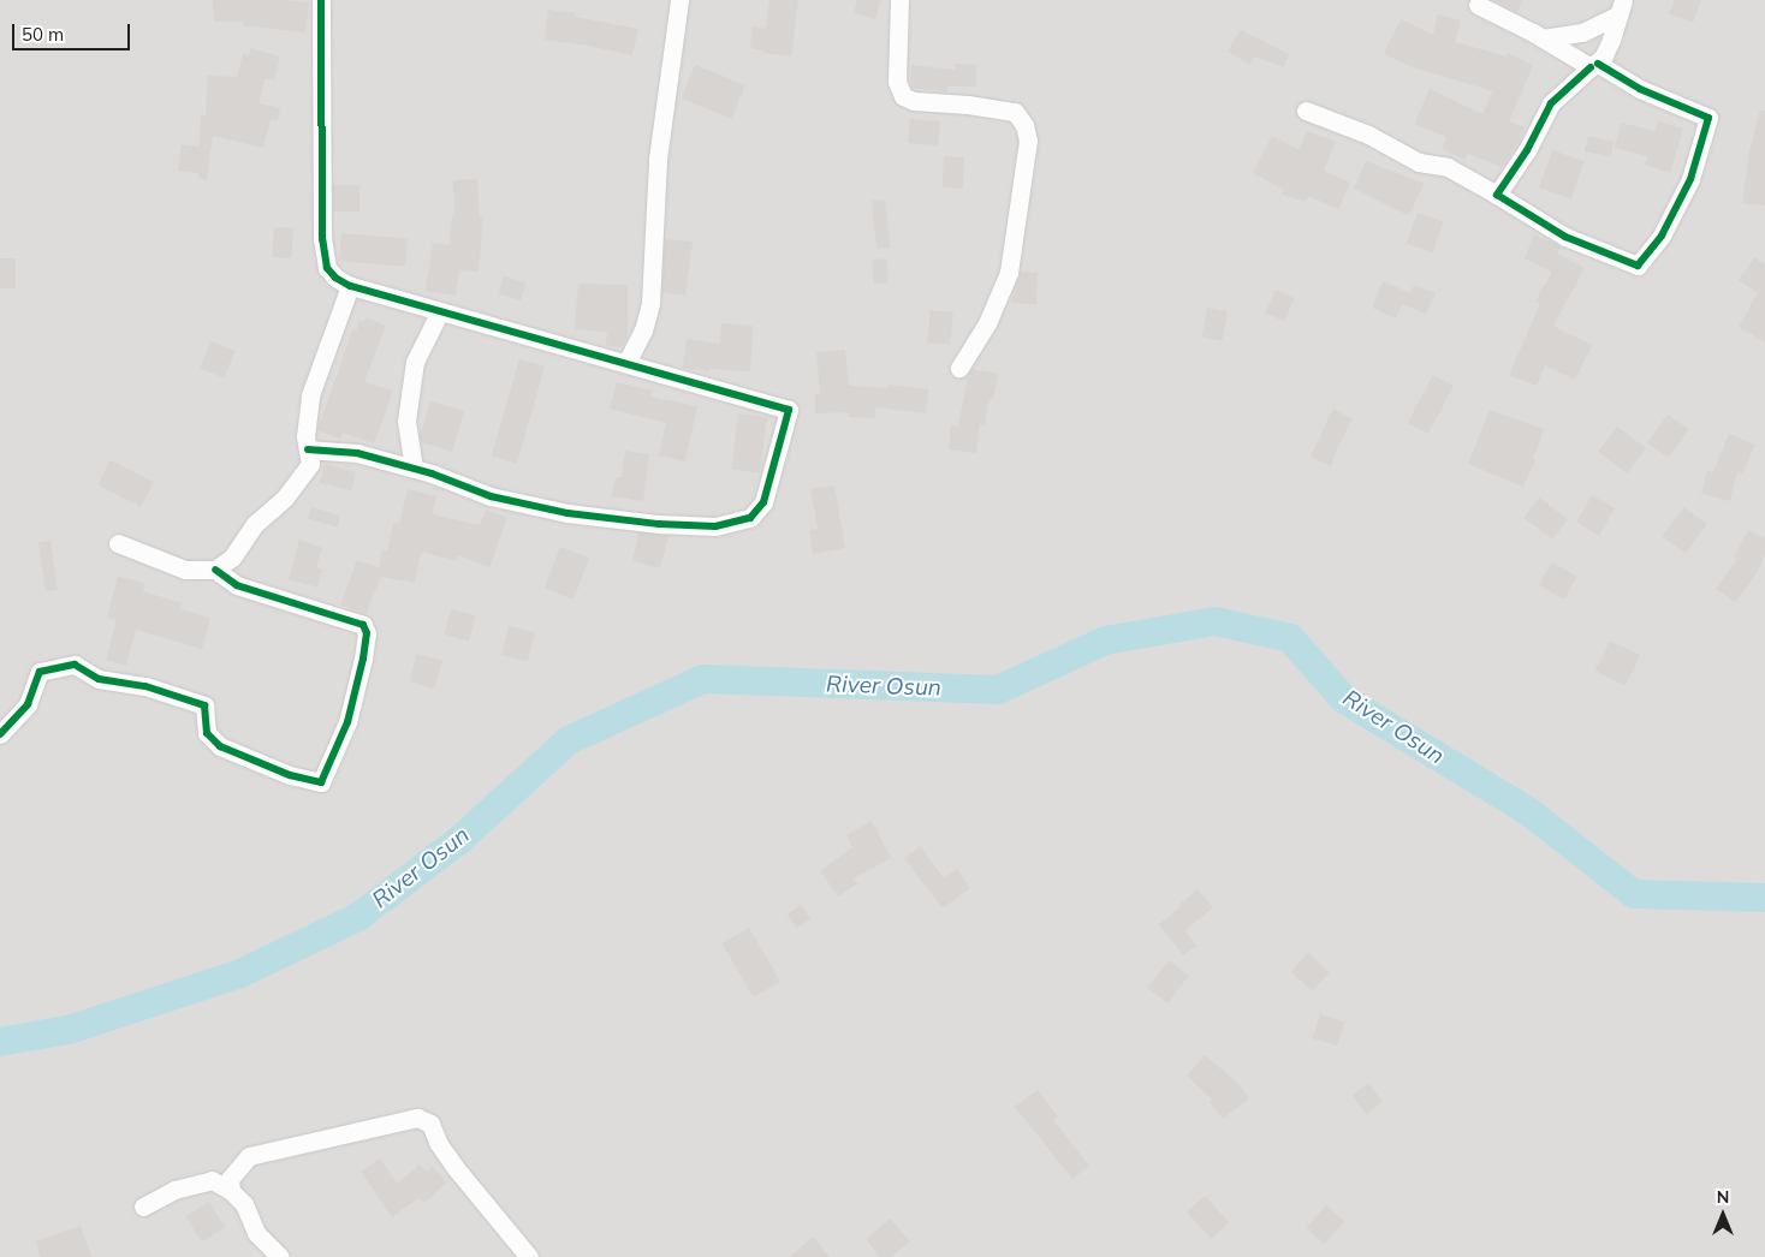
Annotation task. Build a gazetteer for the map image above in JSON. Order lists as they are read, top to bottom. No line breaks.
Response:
{"water":["River Osun"],"scale_bar":"50 m","north":"top"}
